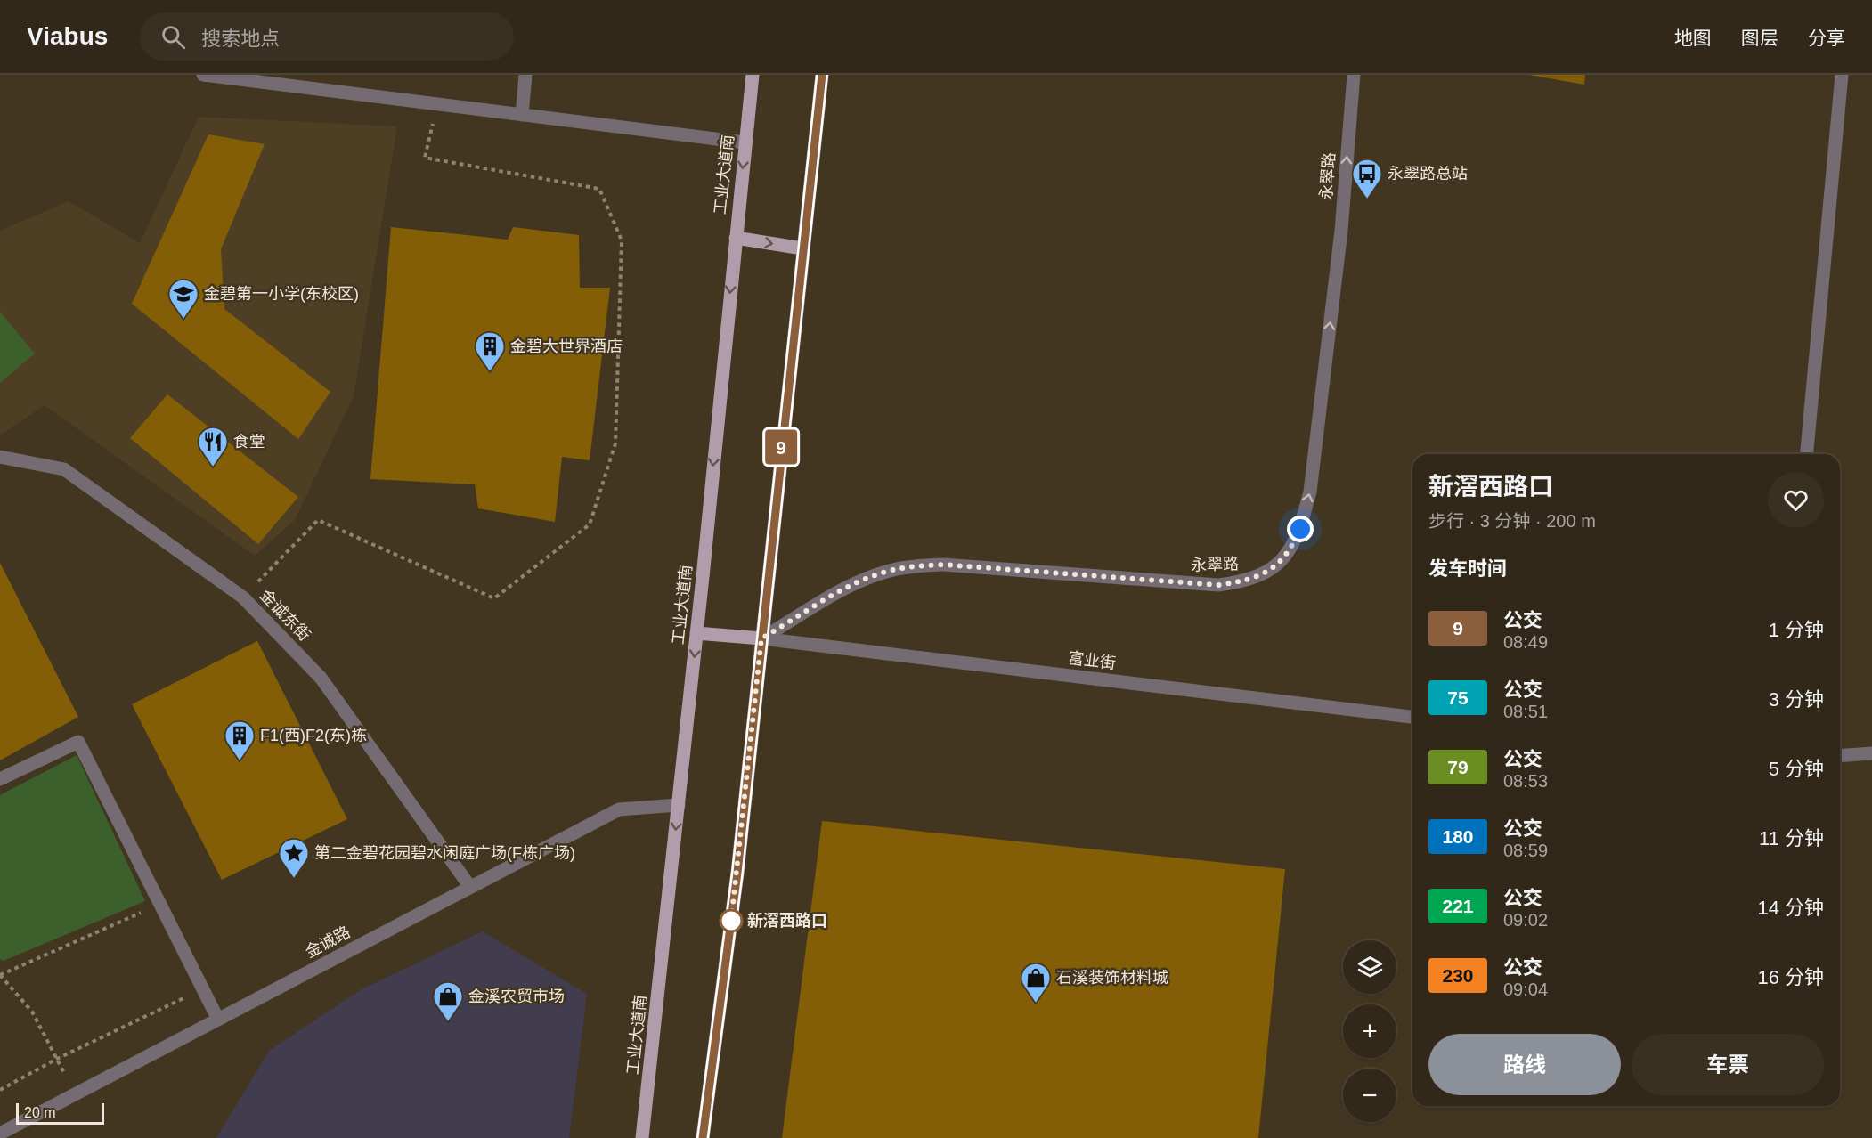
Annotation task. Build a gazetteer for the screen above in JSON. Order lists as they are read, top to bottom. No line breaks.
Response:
{"streets":{"main road":["工业大道南"],"street":["永翠路","金诚东街","富业街","金诚路"]},"crossings":[["工业大道南","金诚路"],["永翠路","富业街"],["金诚东街","金诚路"]],"places":{"bus stop":["永翠路总站"],"school or university":["金碧第一小学(东校区)"],"building":["金碧大世界酒店","F1(西)F2(东)栋"],"restaurant":["食堂"],"place":["第二金碧花园碧水闲庭广场(F栋广场)"],"other":["新滘西路口"],"shop":["石溪装饰材料城","金溪农贸市场"]},"lines":["bus line 9"],"scale_bar":"20 m","page":{"header":"Viabus","search":"搜索地点","nav":["地图","图层","分享"],"on_map":"9","heading":[["新滘西路口","步行 · 3 分钟 · 200 m"],"发车时间"],"list":[{"mark":"9","name":"公交","note":"08:49","value":"1 分钟"},{"mark":"75","name":"公交","note":"08:51","value":"3 分钟"},{"mark":"79","name":"公交","note":"08:53","value":"5 分钟"},{"mark":"180","name":"公交","note":"08:59","value":"11 分钟"},{"mark":"221","name":"公交","note":"09:02","value":"14 分钟"},{"mark":"230","name":"公交","note":"09:04","value":"16 分钟"}],"map_buttons":["+","−"],"buttons":["路线","车票"],"scale":"20 m"}}
